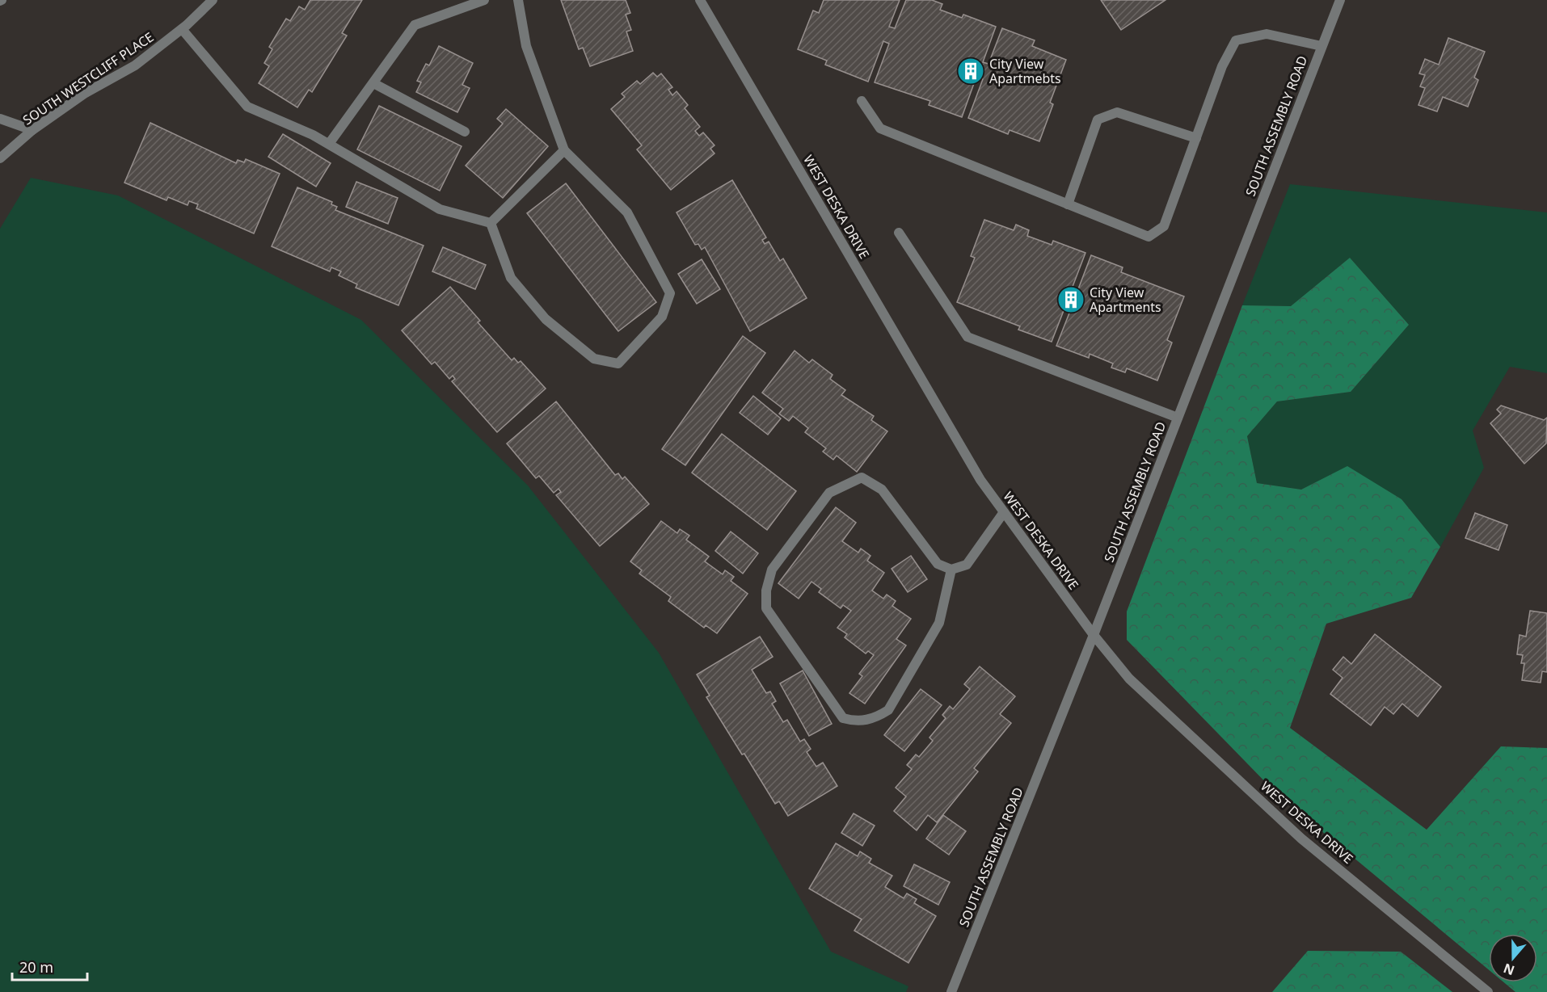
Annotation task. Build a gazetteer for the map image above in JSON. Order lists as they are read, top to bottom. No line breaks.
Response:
{"streets":{"street":["SOUTH WESTCLIFF PLACE","SOUTH ASSEMBLY ROAD","WEST DESKA DRIVE"]},"crossings":[["SOUTH ASSEMBLY ROAD","WEST DESKA DRIVE"]],"places":{"building":["City View Apartmebts","City View Apartments"]},"scale_bar":"20 m","north":"bottom"}
